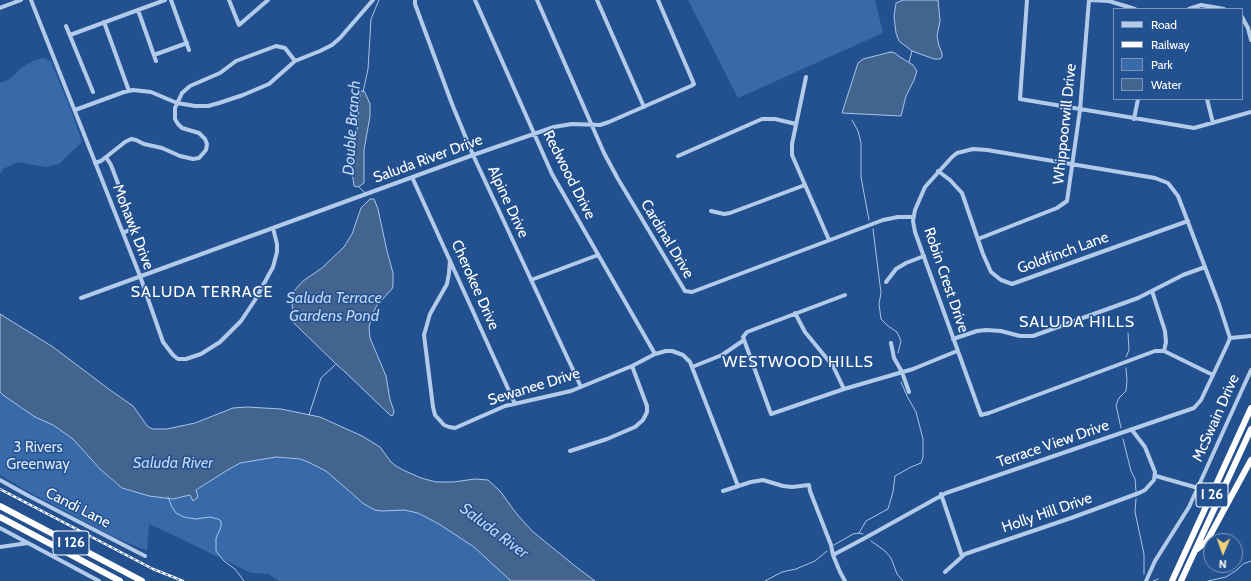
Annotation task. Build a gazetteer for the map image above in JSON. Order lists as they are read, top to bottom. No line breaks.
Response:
{"streets":{"highway":["I 26","I 126"],"street":["Whippoorwill Drive","Saluda River Drive","Redwood Drive","Alpine Drive","Mohawk Drive","Cardinal Drive","Goldfinch Lane","Robin Crest Drive","Cherokee Drive","Sewanee Drive","McSwain Drive","Terrace View Drive","Candi Lane","Holly Hill Drive"]},"crossings":[["Whippoorwill Drive","Goldfinch Lane"],["Whippoorwill Drive","Robin Crest Drive"],["Saluda River Drive","Redwood Drive"],["Saluda River Drive","Alpine Drive"],["Saluda River Drive","Mohawk Drive"],["Saluda River Drive","Cardinal Drive"],["Saluda River Drive","Cherokee Drive"],["Redwood Drive","Sewanee Drive"],["Alpine Drive","Sewanee Drive"],["Cardinal Drive","Robin Crest Drive"],["Goldfinch Lane","Robin Crest Drive"],["Robin Crest Drive","Terrace View Drive"],["Cherokee Drive","Sewanee Drive"]],"districts":["SALUDA TERRACE","SALUDA HILLS","WESTWOOD HILLS"],"water":["Double Branch","Saluda Terrace Gardens Pond","Saluda River"],"parks":["3 Rivers Greenway"],"legend":["Road","Railway","Park","Water"],"north":"bottom"}
